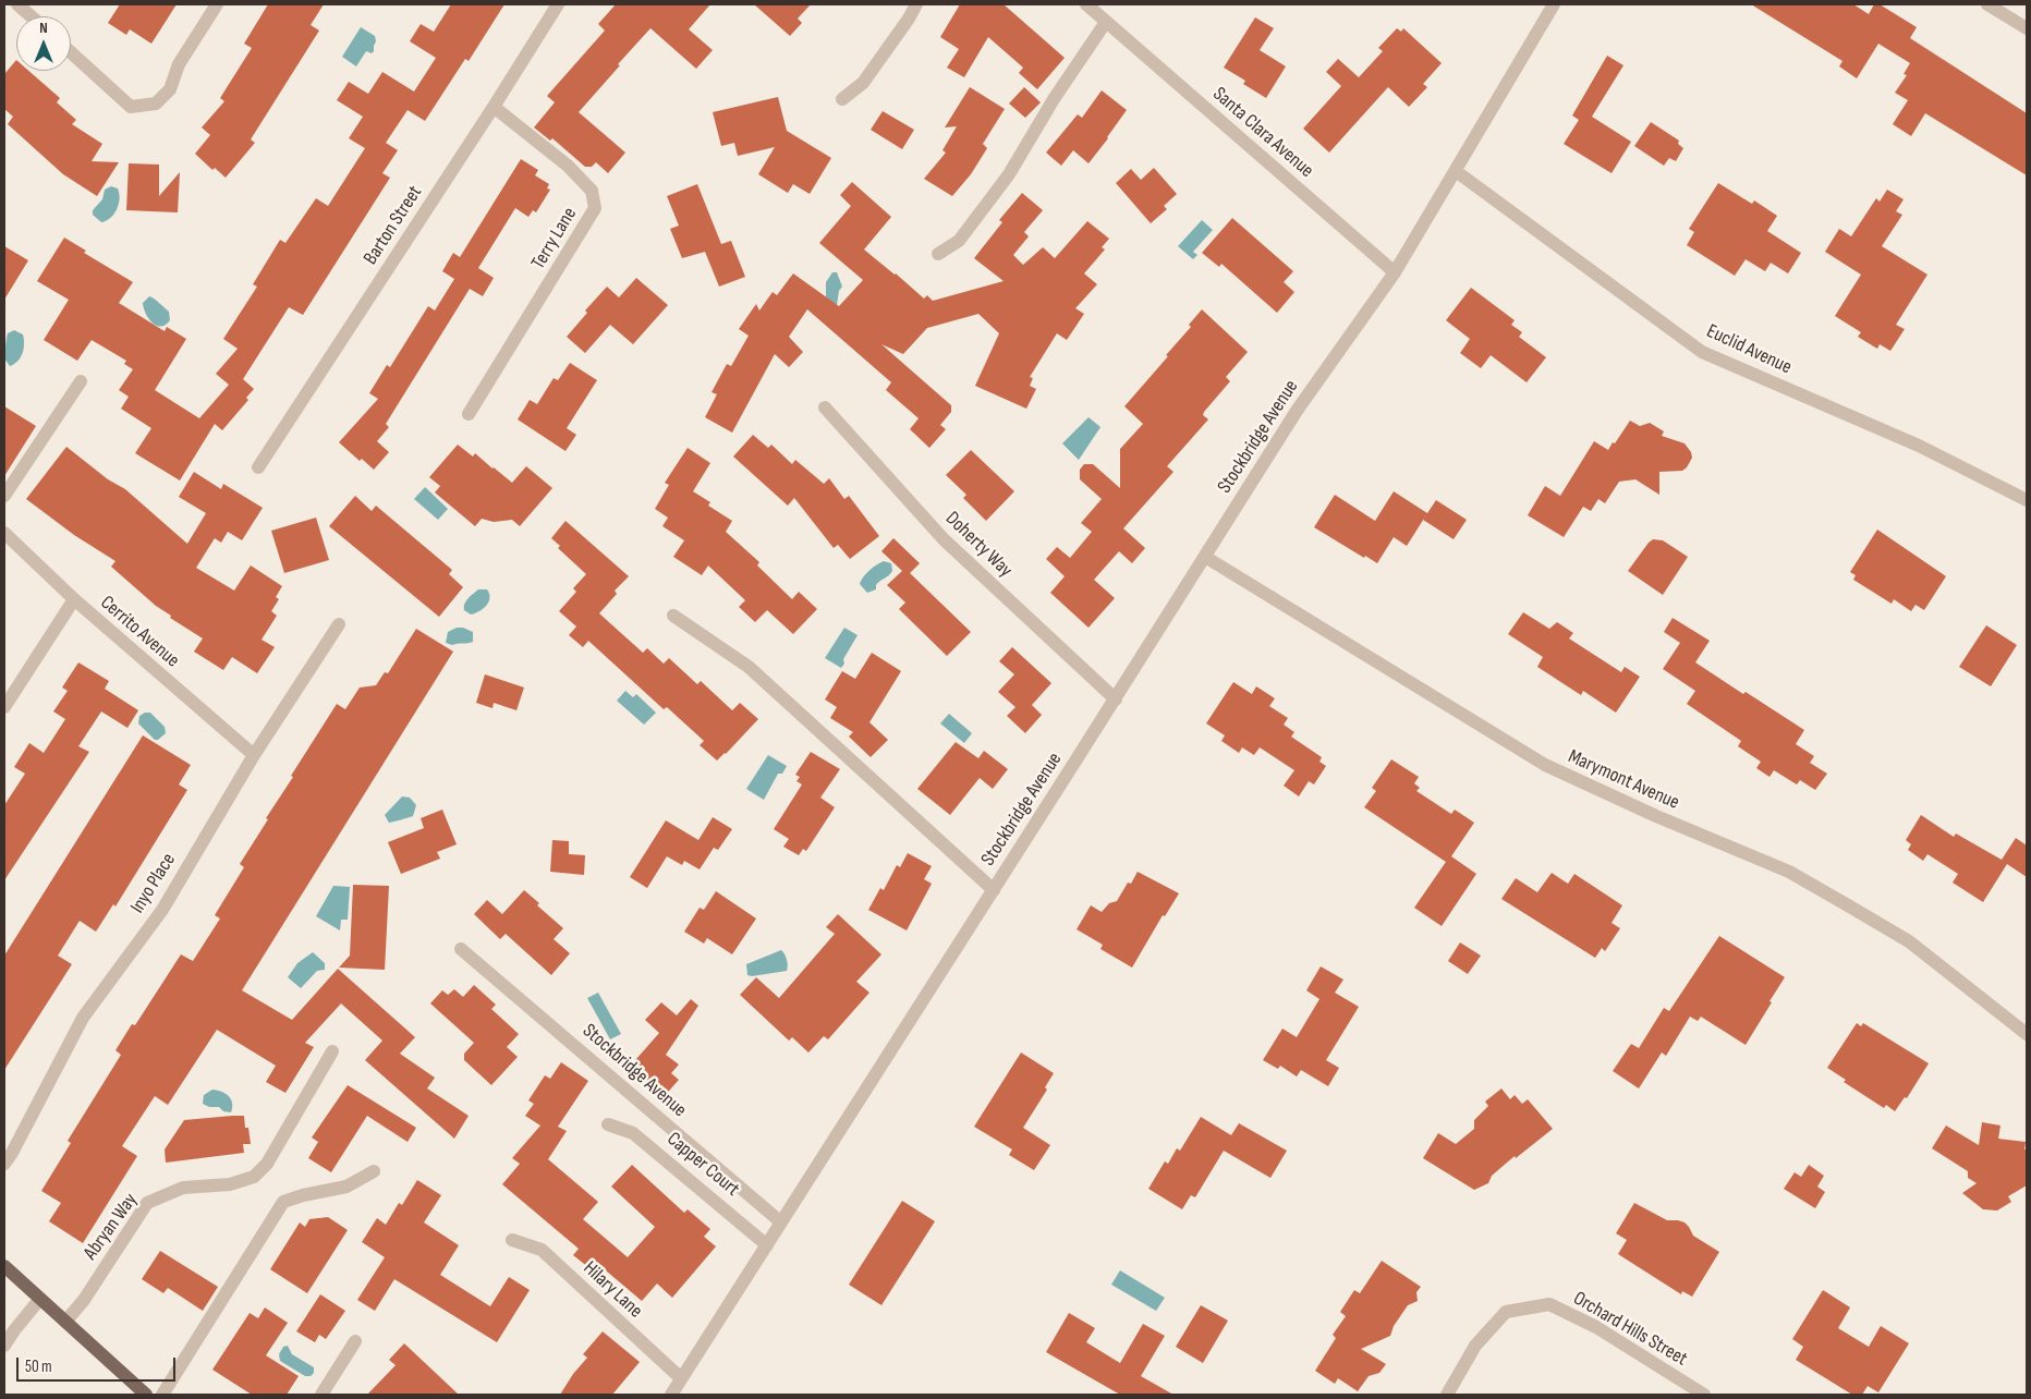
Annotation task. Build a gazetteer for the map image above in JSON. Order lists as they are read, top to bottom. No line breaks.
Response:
{"streets":{"street":["Santa Clara Avenue","Barton Street","Terry Lane","Euclid Avenue","Stockbridge Avenue","Doherty Way","Cerrito Avenue","Marymont Avenue","Inyo Place","Capper Court","Abryan Way","Hilary Lane","Orchard Hills Street"]},"crossings":[["Santa Clara Avenue","Stockbridge Avenue"],["Barton Street","Terry Lane"],["Euclid Avenue","Stockbridge Avenue"],["Stockbridge Avenue","Doherty Way"],["Stockbridge Avenue","Marymont Avenue"],["Stockbridge Avenue","Capper Court"],["Stockbridge Avenue","Hilary Lane"],["Cerrito Avenue","Inyo Place"]],"scale_bar":"50 m","north":"top"}
